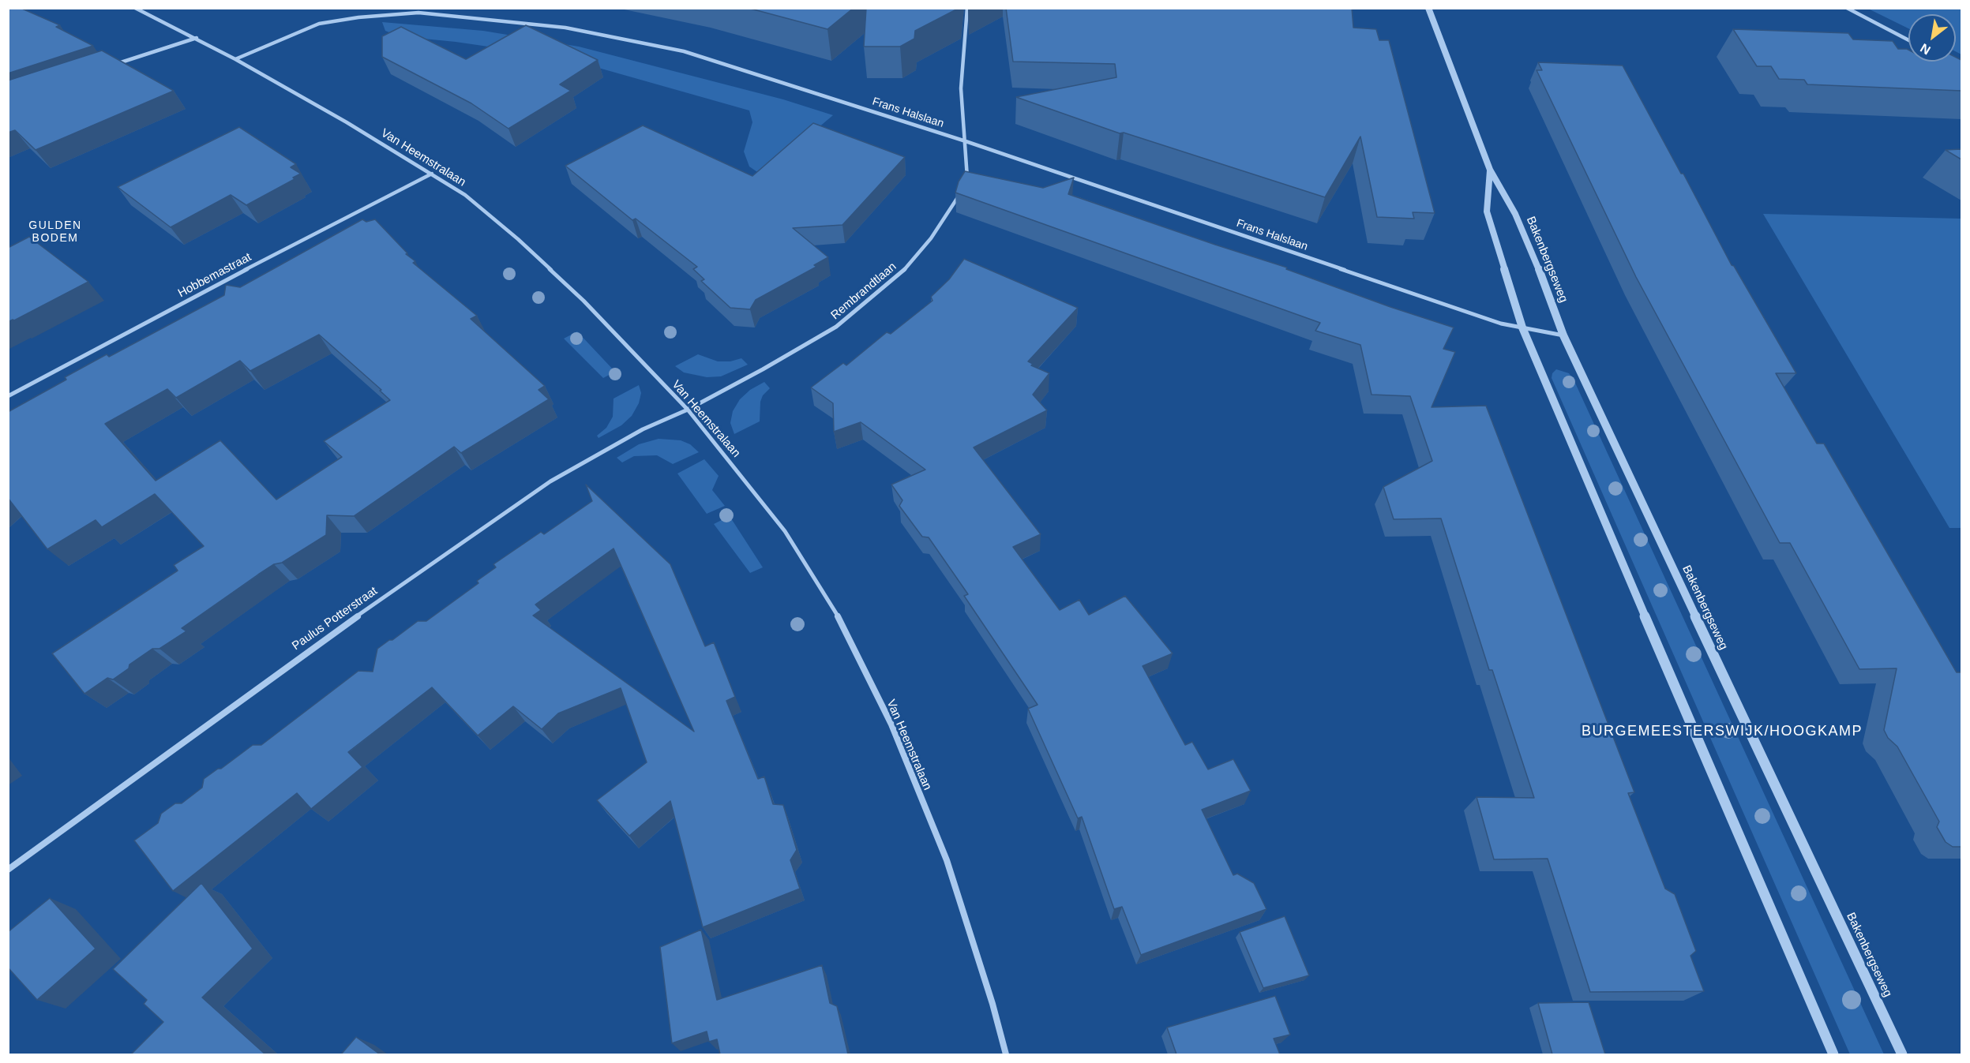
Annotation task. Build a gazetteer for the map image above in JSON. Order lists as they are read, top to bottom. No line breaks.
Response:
{"streets":{"street":["Frans Halslaan","Van Heemstralaan","Bakenbergseweg","Hobbemastraat","Rembrandtlaan","Paulus Potterstraat"]},"crossings":[["Frans Halslaan","Van Heemstralaan"],["Frans Halslaan","Bakenbergseweg"],["Van Heemstralaan","Hobbemastraat"],["Van Heemstralaan","Rembrandtlaan"],["Van Heemstralaan","Paulus Potterstraat"],["Rembrandtlaan","Paulus Potterstraat"]],"districts":["GULDEN BODEM","BURGEMEESTERSWIJK/HOOGKAMP"],"north":"bottom left"}
